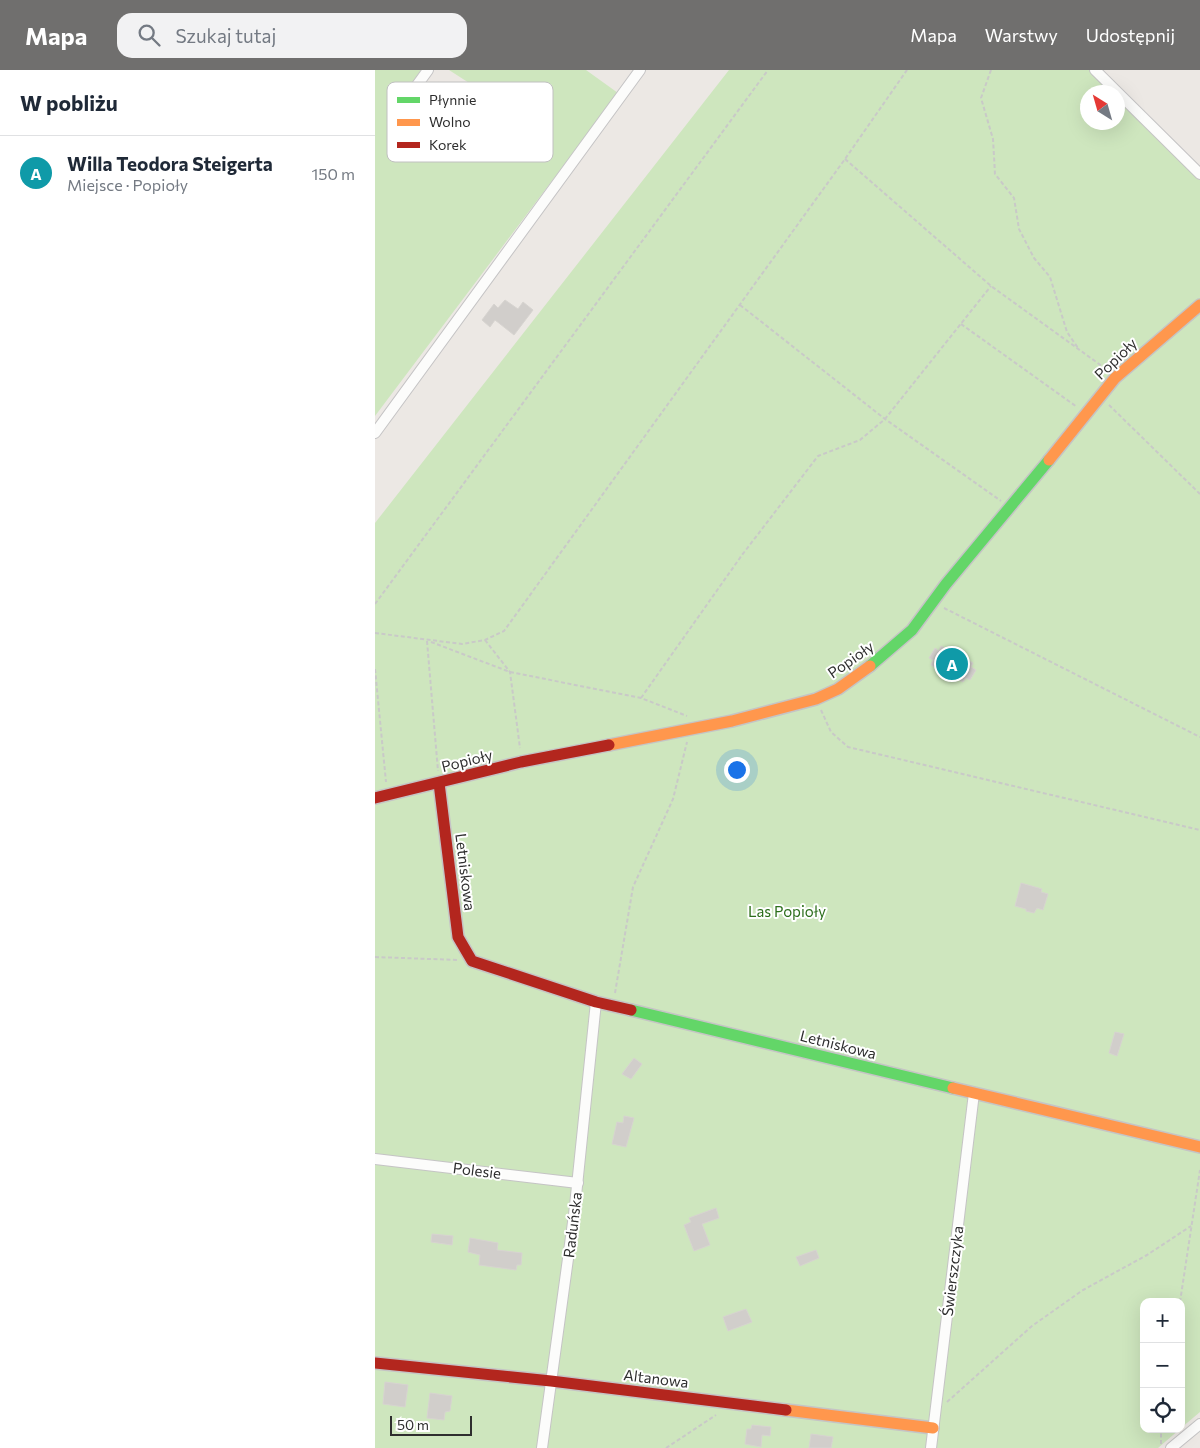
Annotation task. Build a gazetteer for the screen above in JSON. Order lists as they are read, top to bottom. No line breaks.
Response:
{"streets":{"street":["Popioły","Letniskowa","Polesie","Raduńska","Świerszczyka","Altanowa"]},"crossings":[["Popioły","Letniskowa"],["Letniskowa","Raduńska"],["Letniskowa","Świerszczyka"],["Polesie","Raduńska"],["Raduńska","Altanowa"],["Świerszczyka","Altanowa"]],"parks":["Las Popioły"],"legend":["Płynnie","Wolno","Korek"],"scale_bar":"50 m","north":"top left","page":{"header":"Mapa","search":"Szukaj tutaj","nav":["Mapa","Warstwy","Udostępnij"],"heading":"W pobliżu","list":[{"mark":"A","name":"Willa Teodora Steigerta","note":"Miejsce · Popioły","value":"150 m"}],"pins":"A","map_buttons":["+","−"],"scale":"50 m"}}
